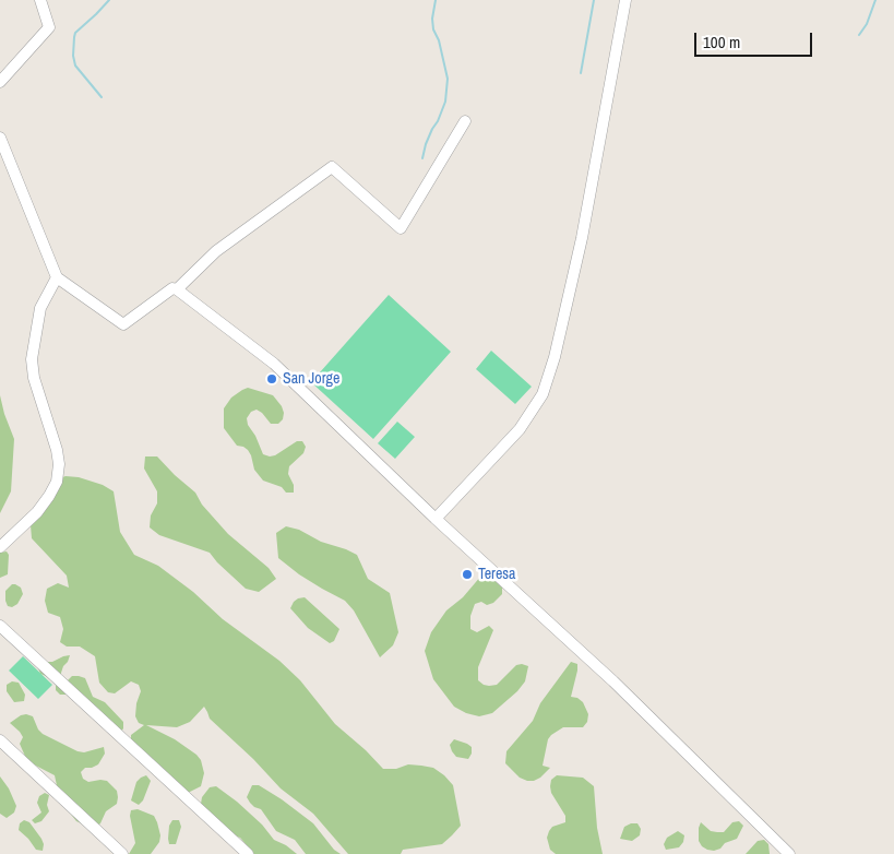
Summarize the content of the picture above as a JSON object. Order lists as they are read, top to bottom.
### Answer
{
  "places": ["San Jorge", "Teresa"],
  "scale_bar": "100 m"
}
